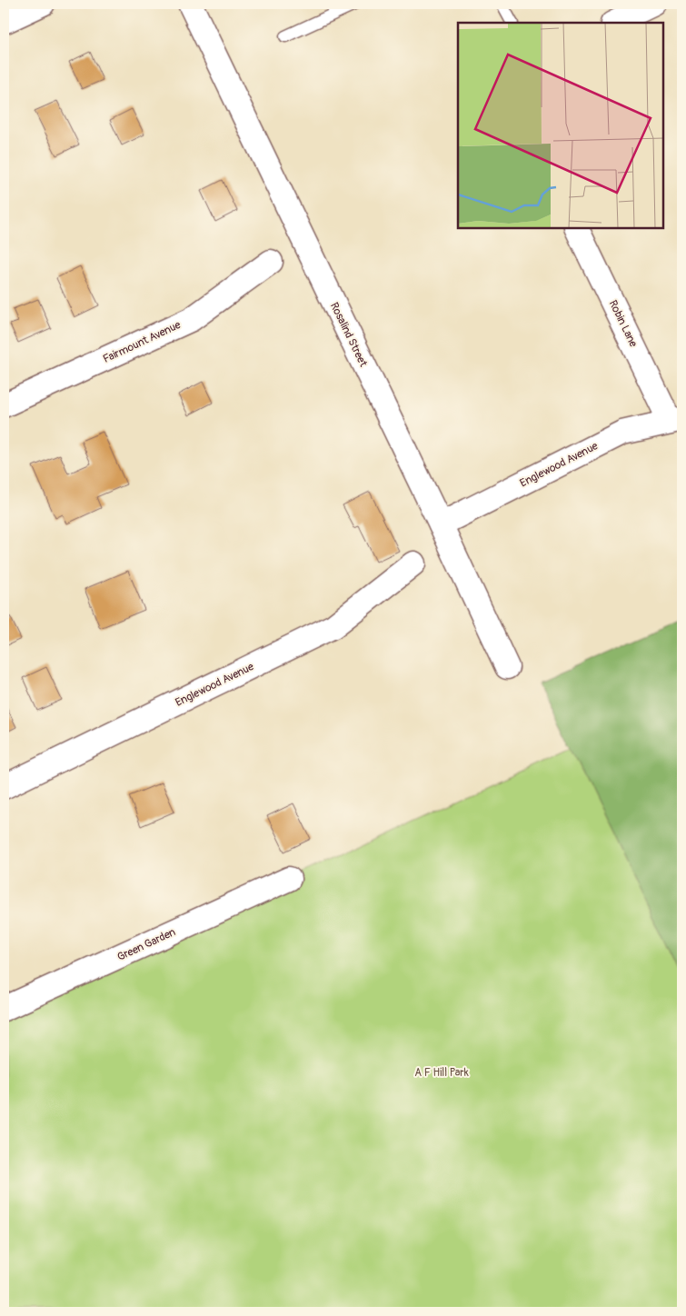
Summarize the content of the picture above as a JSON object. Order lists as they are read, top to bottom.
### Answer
{
  "streets": {
    "street": [
      "Robin Lane",
      "Rosalind Street",
      "Fairmount Avenue",
      "Englewood Avenue",
      "Green Garden"
    ]
  },
  "crossings": [
    ["Robin Lane", "Englewood Avenue"],
    ["Rosalind Street", "Englewood Avenue"]
  ],
  "parks": ["A F Hill Park"]
}
